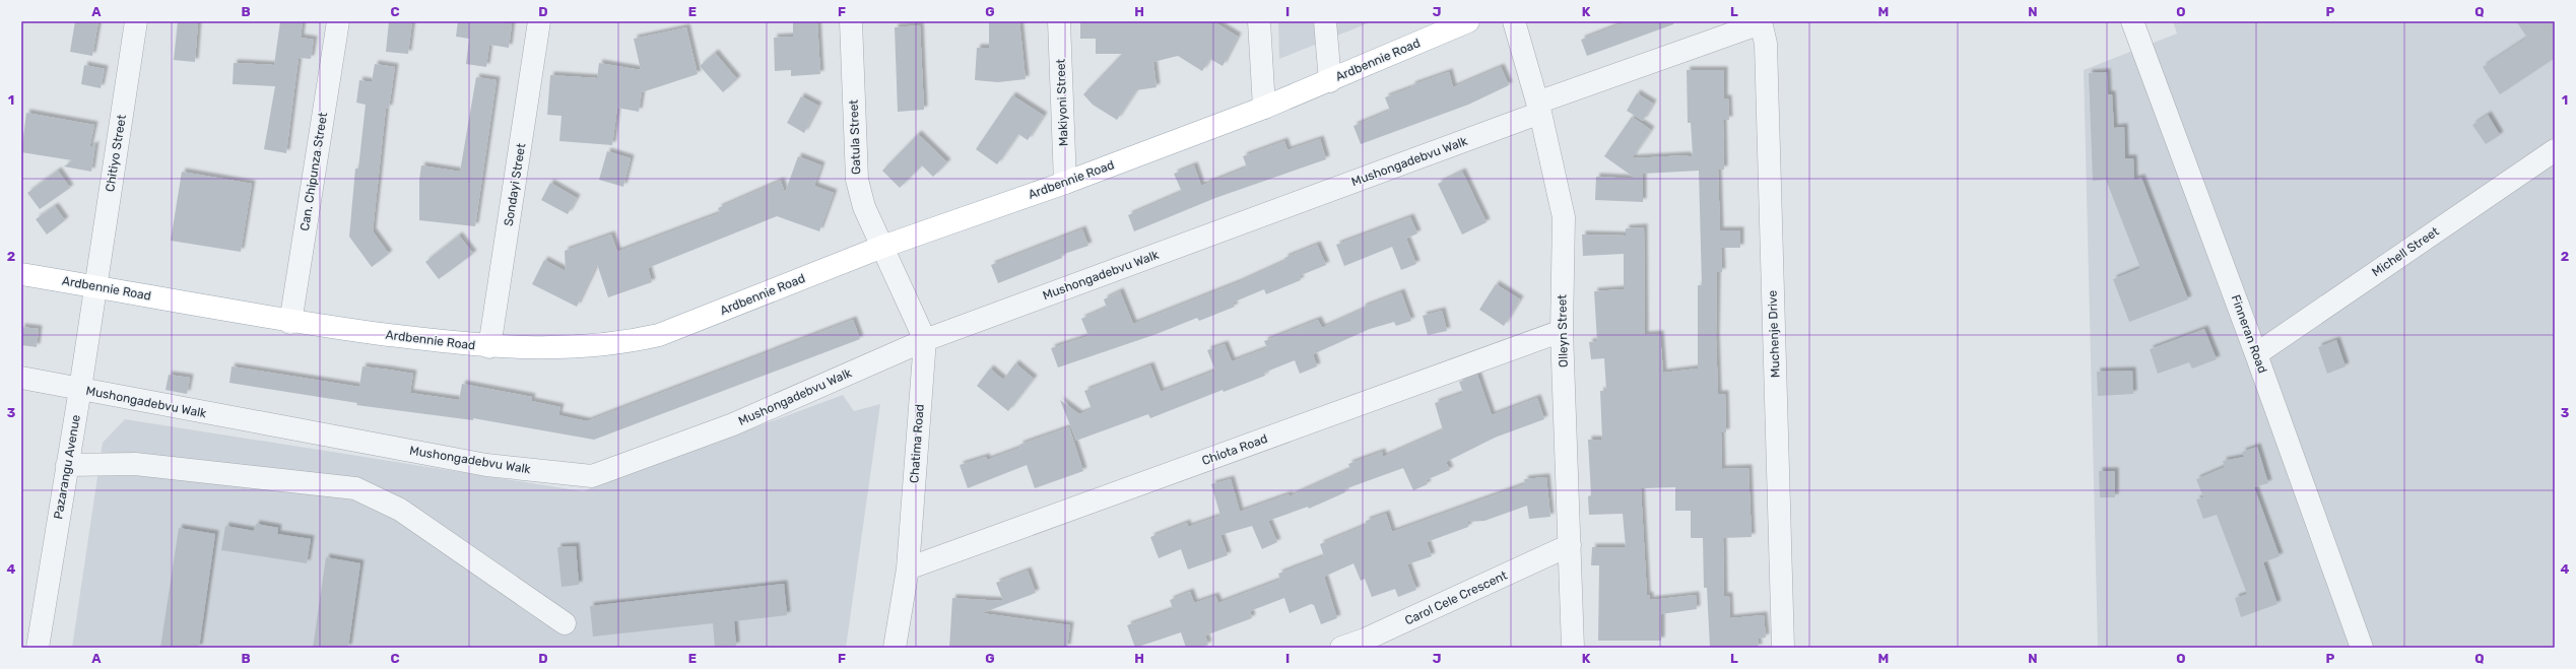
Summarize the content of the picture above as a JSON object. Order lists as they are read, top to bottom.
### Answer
{
  "streets": {
    "main road": ["Ardbennie Road"],
    "street": [
      "Makiyoni Street",
      "Gatula Street",
      "Chitiyo Street",
      "Mushongadebvu Walk",
      "Can. Chipunza Street",
      "Sondayi Street",
      "Michell Street",
      "Olleyn Street",
      "Muchenje Drive",
      "Finneran Road",
      "Chatima Road",
      "Chiota Road",
      "Pazarangu Avenue",
      "Carol Cele Crescent"
    ]
  },
  "crossings": [
    ["Ardbennie Road", "Makiyoni Street"],
    ["Ardbennie Road", "Gatula Street"],
    ["Ardbennie Road", "Chitiyo Street"],
    ["Ardbennie Road", "Can. Chipunza Street"],
    ["Ardbennie Road", "Sondayi Street"],
    ["Ardbennie Road", "Chatima Road"],
    ["Ardbennie Road", "Pazarangu Avenue"],
    ["Gatula Street", "Chatima Road"],
    ["Chitiyo Street", "Pazarangu Avenue"],
    ["Mushongadebvu Walk", "Olleyn Street"],
    ["Mushongadebvu Walk", "Muchenje Drive"],
    ["Mushongadebvu Walk", "Chatima Road"],
    ["Mushongadebvu Walk", "Pazarangu Avenue"],
    ["Michell Street", "Finneran Road"],
    ["Olleyn Street", "Chiota Road"],
    ["Olleyn Street", "Carol Cele Crescent"],
    ["Chatima Road", "Chiota Road"]
  ],
  "grid": {
    "columns": [
      "A",
      "B",
      "C",
      "D",
      "E",
      "F",
      "G",
      "H",
      "I",
      "J",
      "K",
      "L",
      "M",
      "N",
      "O",
      "P",
      "Q"
    ],
    "rows": [
      "1",
      "2",
      "3",
      "4"
    ]
  }
}
